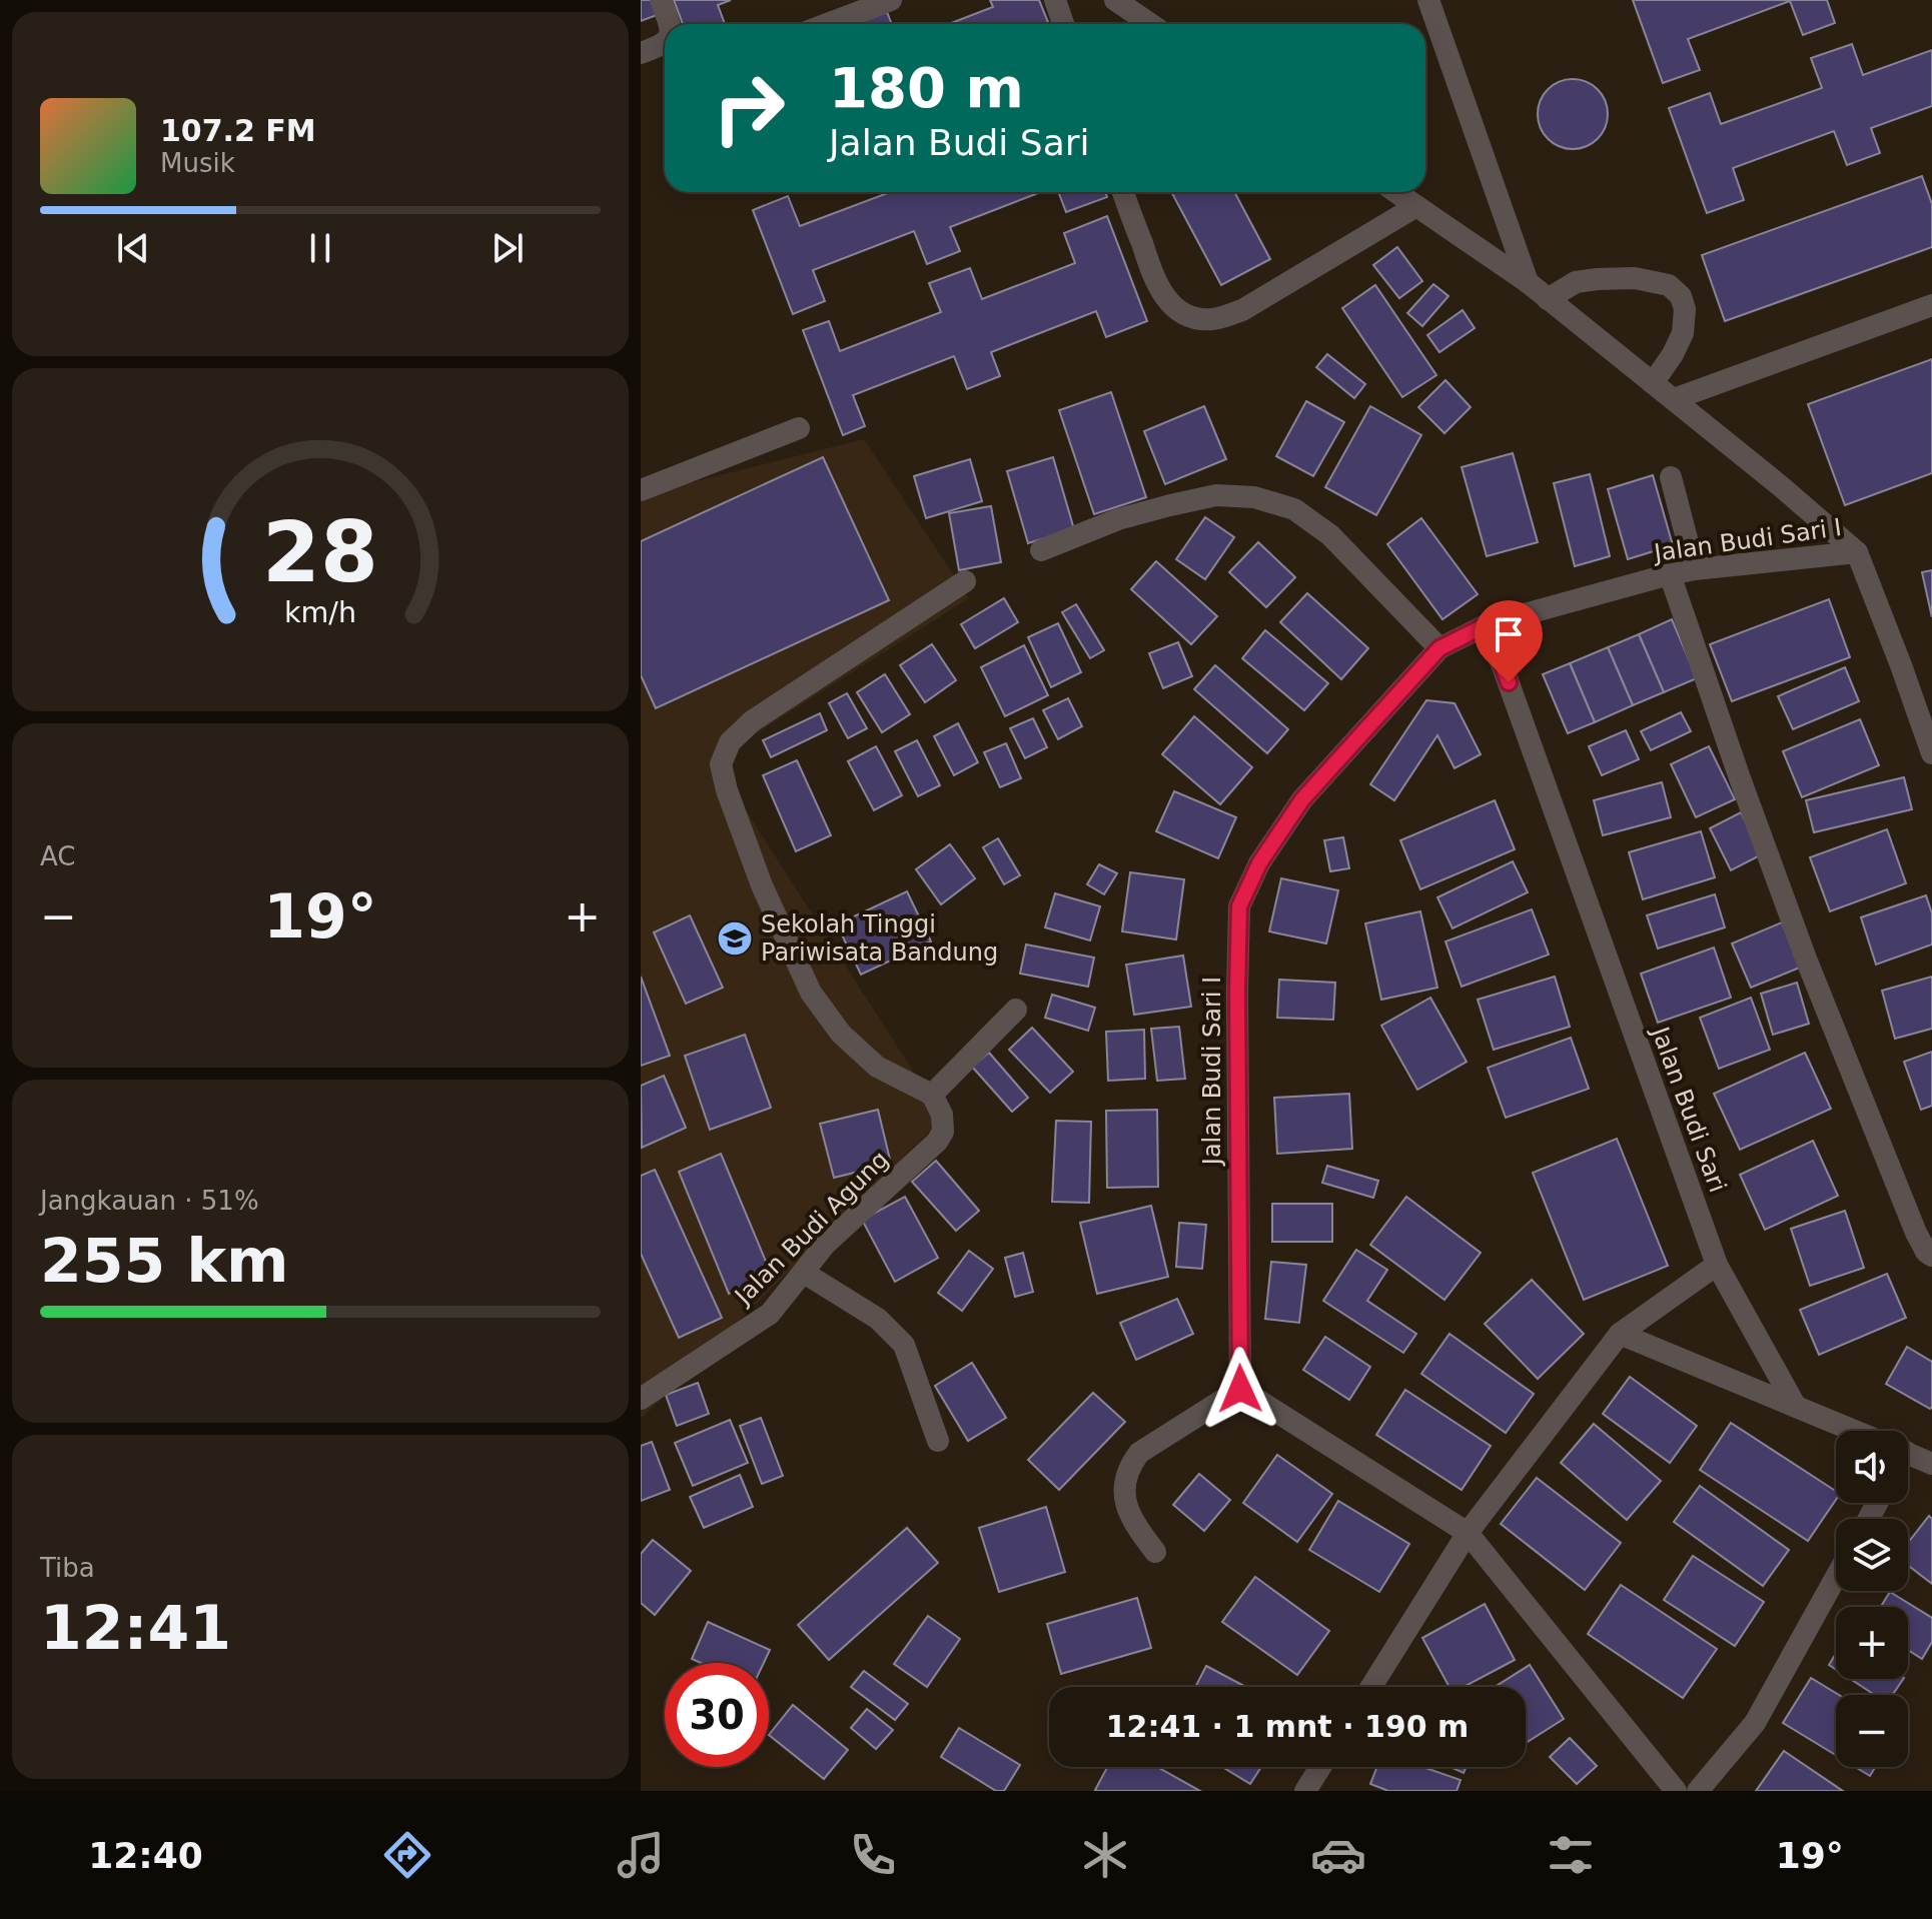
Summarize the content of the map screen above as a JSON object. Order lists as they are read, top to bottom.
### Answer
{
  "streets": {
    "street": ["Jalan Budi Sari I", "Jalan Budi Sari", "Jalan Budi Agung"]
  },
  "crossings": [
    ["Jalan Budi Sari I", "Jalan Budi Sari"]
  ],
  "places": {
    "school or university": ["Sekolah Tinggi Pariwisata Bandung"]
  },
  "page": {
    "turn": ["180 m", "Jalan Budi Sari"],
    "song": ["107.2 FM", "Musik"],
    "tile": [
      "AC",
      ["Jangkauan · 51%", "255 km"],
      ["Tiba", "12:41"]
    ],
    "heat": ["−", "19°", "+"],
    "map_buttons": ["+", "−"],
    "limit": "30",
    "trip": "12:41 · 1 mnt · 190 m",
    "tabs": ["12:40", "19°"],
    "gauge": ["28", "km/h"]
  }
}
